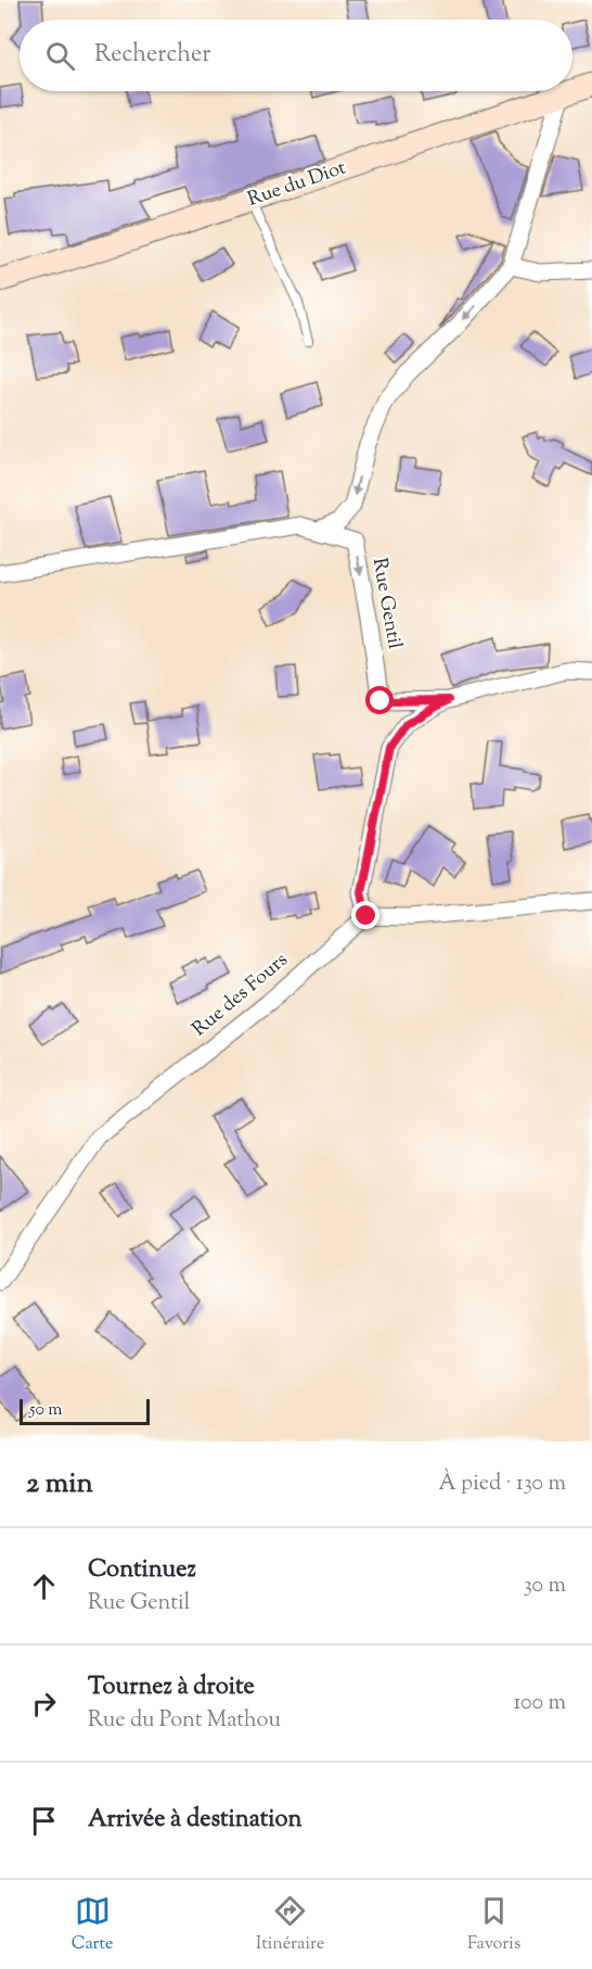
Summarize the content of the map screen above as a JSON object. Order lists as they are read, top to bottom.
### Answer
{
  "streets": {
    "street": ["Rue du Diot", "Rue Gentil", "Rue des Fours"]
  },
  "scale_bar": "50 m",
  "page": {
    "search": "Rechercher",
    "scale": "50 m",
    "heading": ["2 min", "À pied · 130 m"],
    "list": [
      ["Continuez", "Rue Gentil", "30 m"],
      ["Tournez à droite", "Rue du Pont Mathou", "100 m"],
      "Arrivée à destination"
    ],
    "nav": ["Carte", "Itinéraire", "Favoris"]
  }
}
